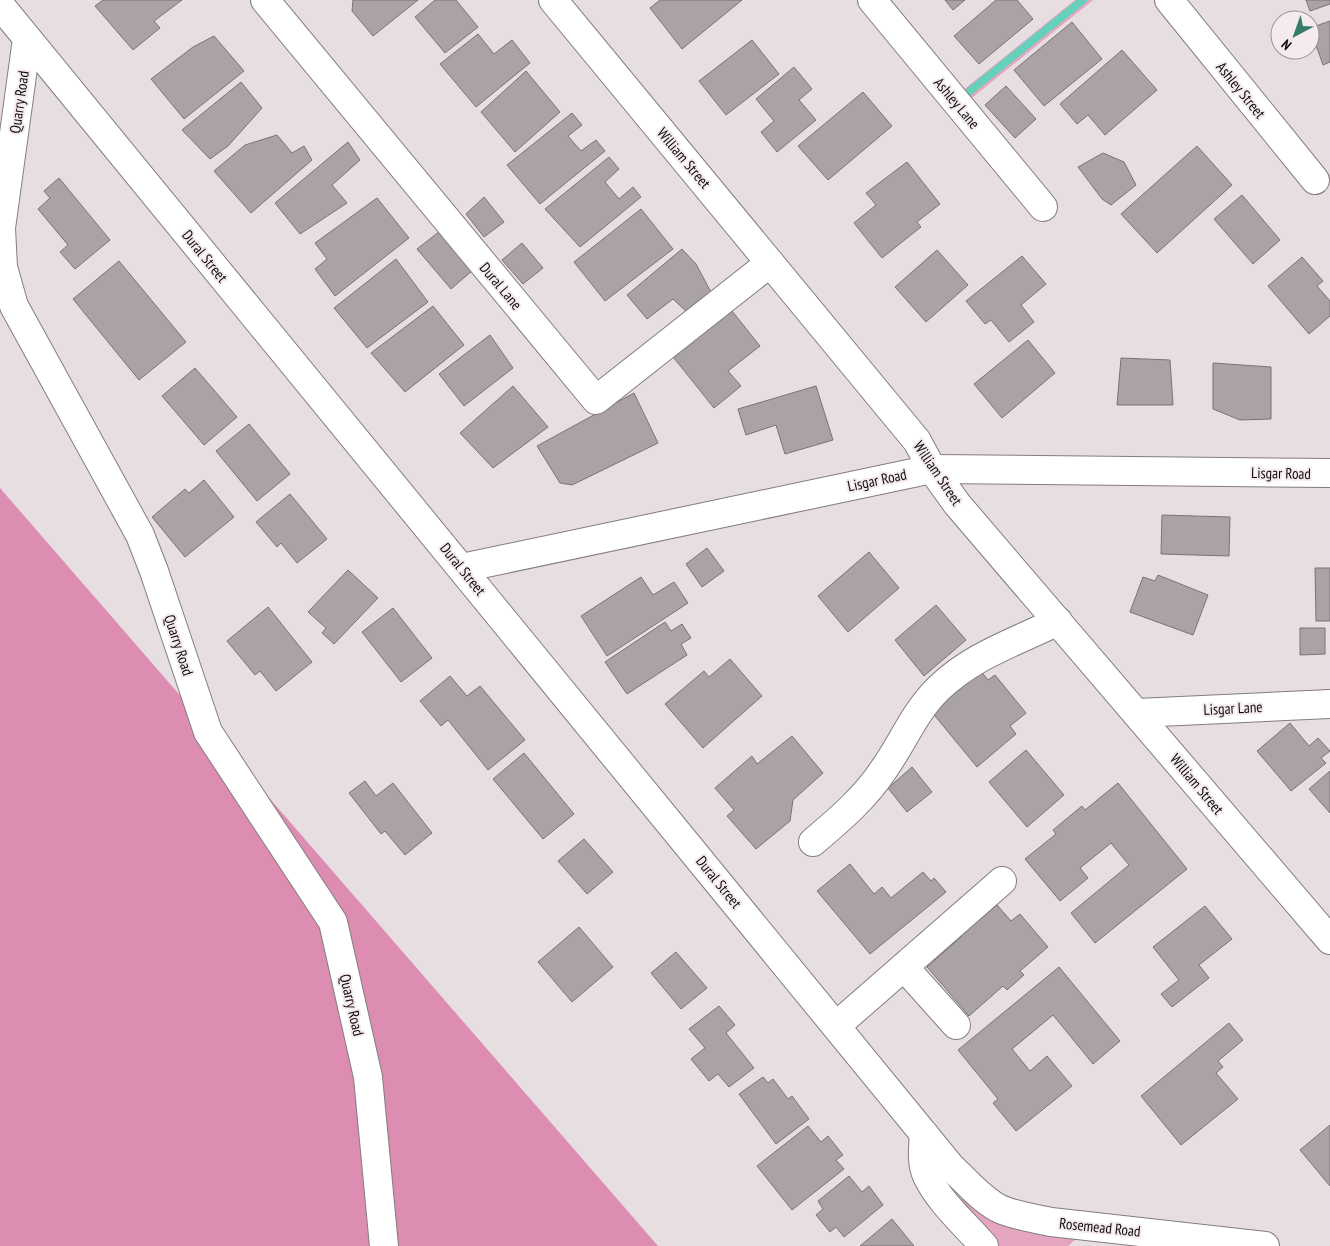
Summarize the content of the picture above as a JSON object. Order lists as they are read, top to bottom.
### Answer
{
  "streets": {
    "street": [
      "Ashley Street",
      "Quarry Road",
      "Ashley Lane",
      "William Street",
      "Dural Street",
      "Dural Lane",
      "Lisgar Road",
      "Lisgar Lane",
      "Rosemead Road"
    ]
  },
  "crossings": [
    ["Quarry Road", "Dural Street"],
    ["William Street", "Dural Lane"],
    ["William Street", "Lisgar Road"],
    ["William Street", "Lisgar Lane"],
    ["Dural Street", "Lisgar Road"],
    ["Dural Street", "Rosemead Road"]
  ],
  "north": "bottom left"
}
